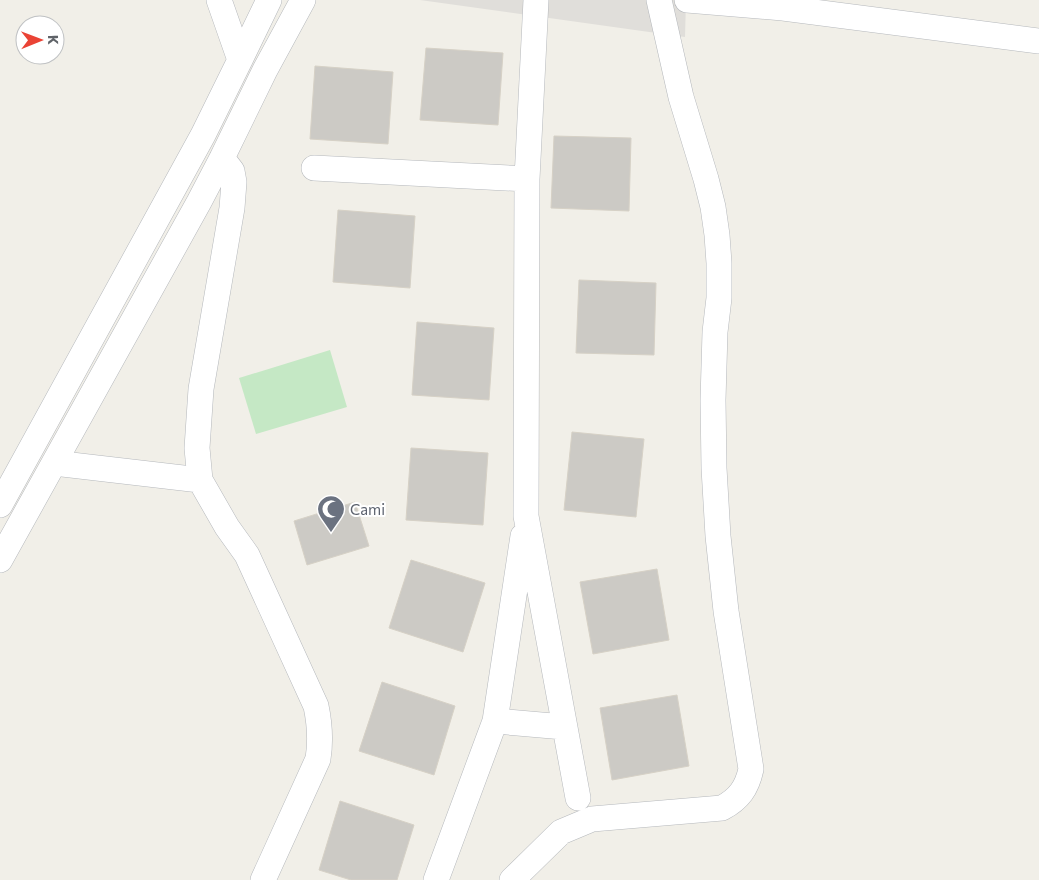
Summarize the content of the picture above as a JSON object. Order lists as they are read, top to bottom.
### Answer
{
  "places": {
    "mosque": ["Cami"]
  },
  "north": "right"
}
